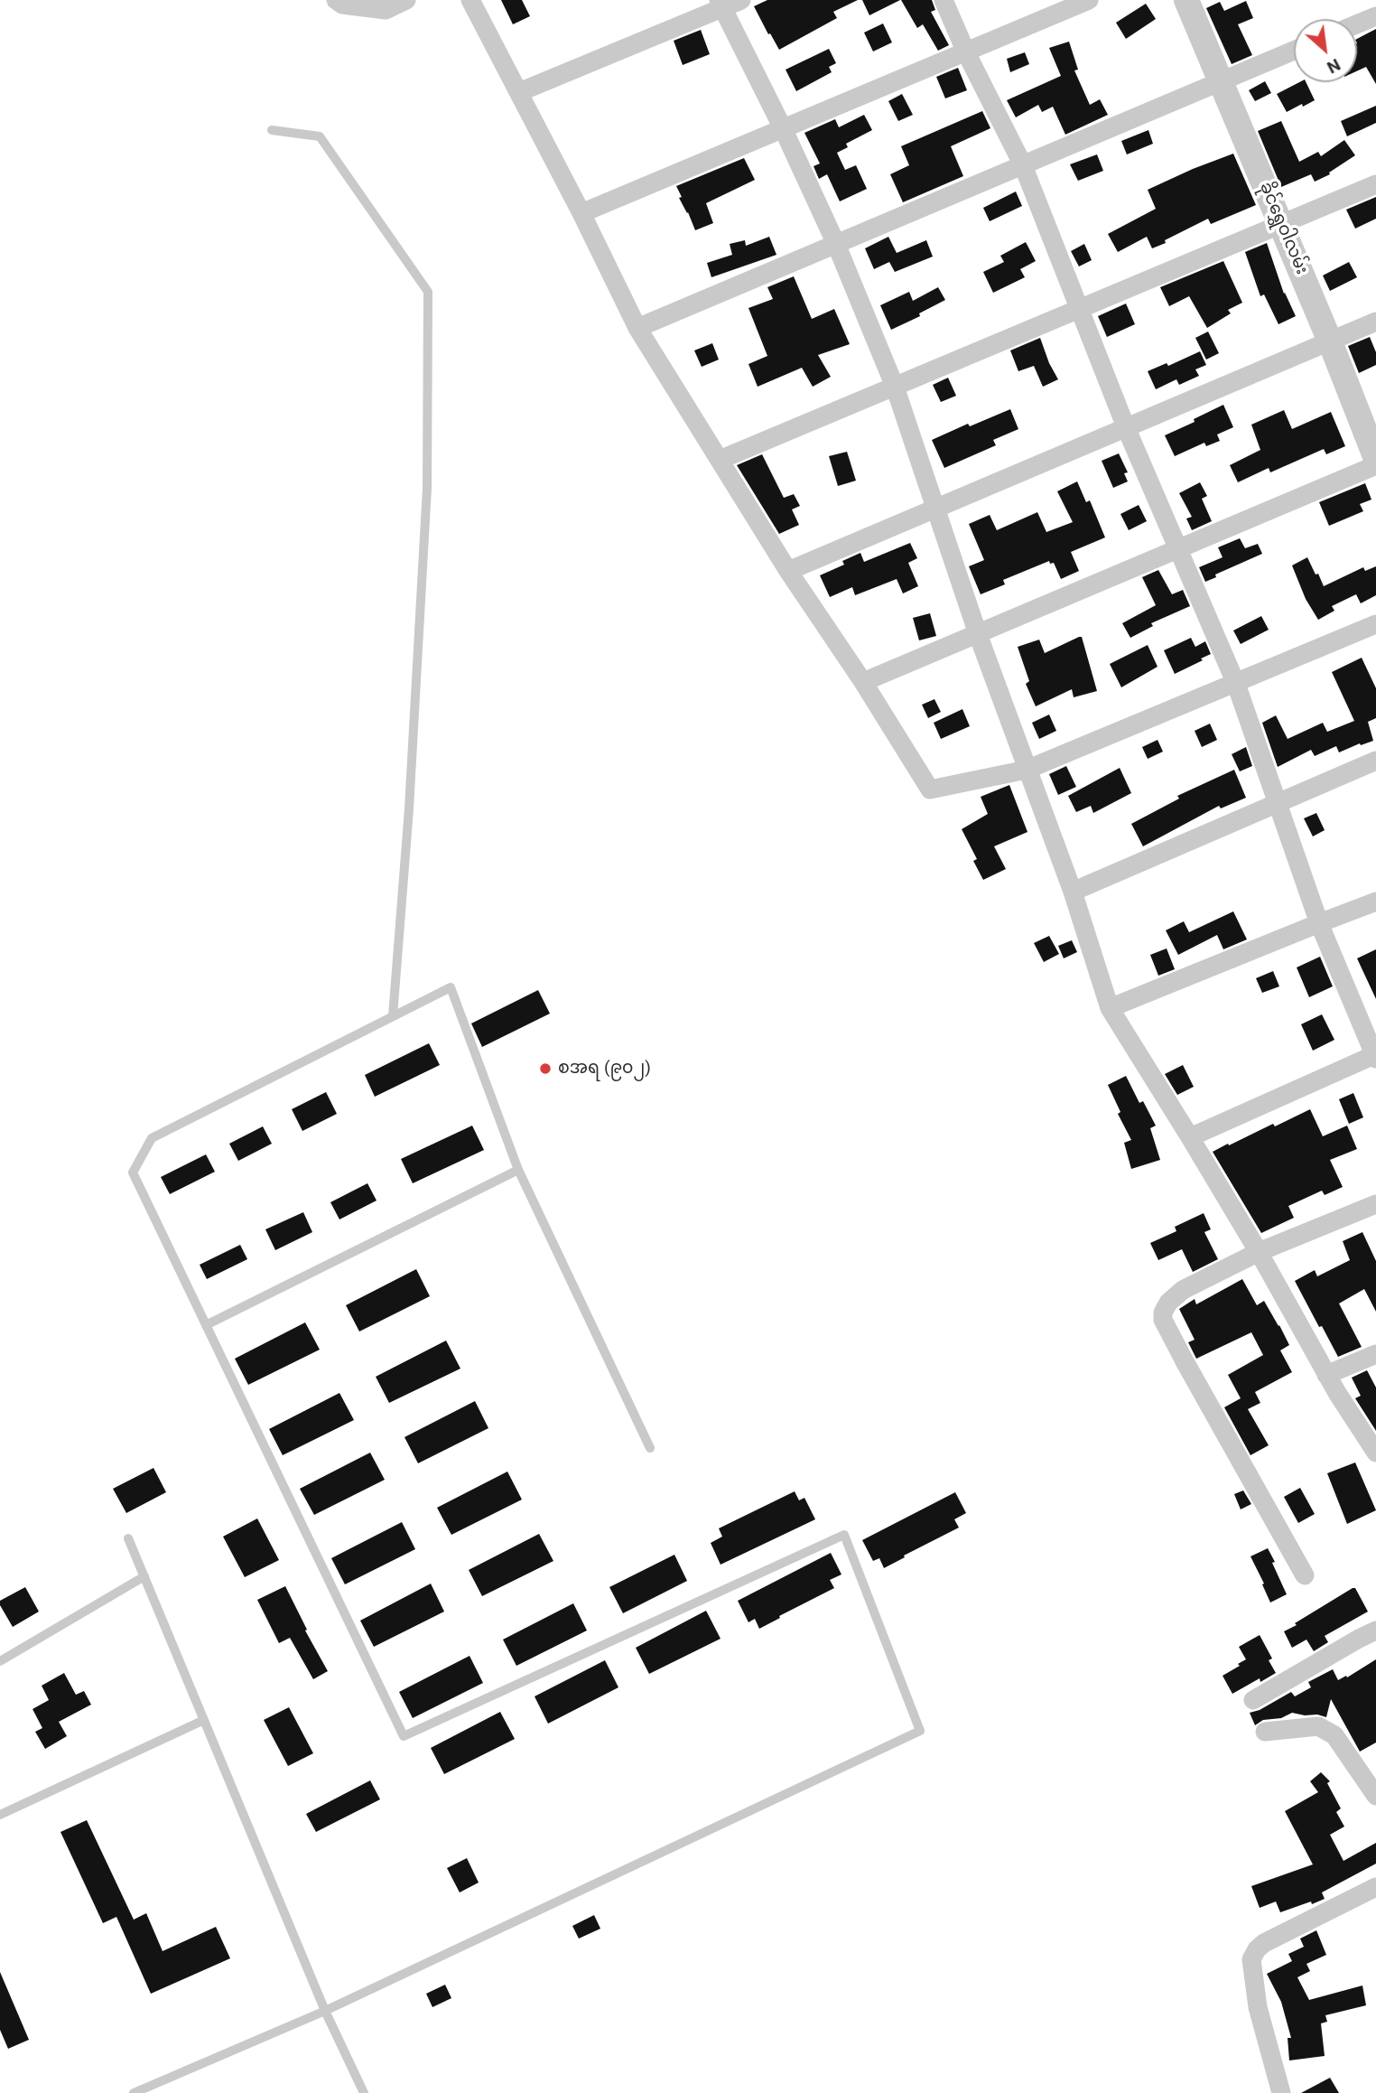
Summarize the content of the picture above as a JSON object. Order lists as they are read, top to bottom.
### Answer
{
  "streets": {
    "street": ["ခိုင်ရွှေဝါလမ်း"]
  },
  "places": ["စအရ (၉၀၂)"],
  "north": "bottom right"
}
